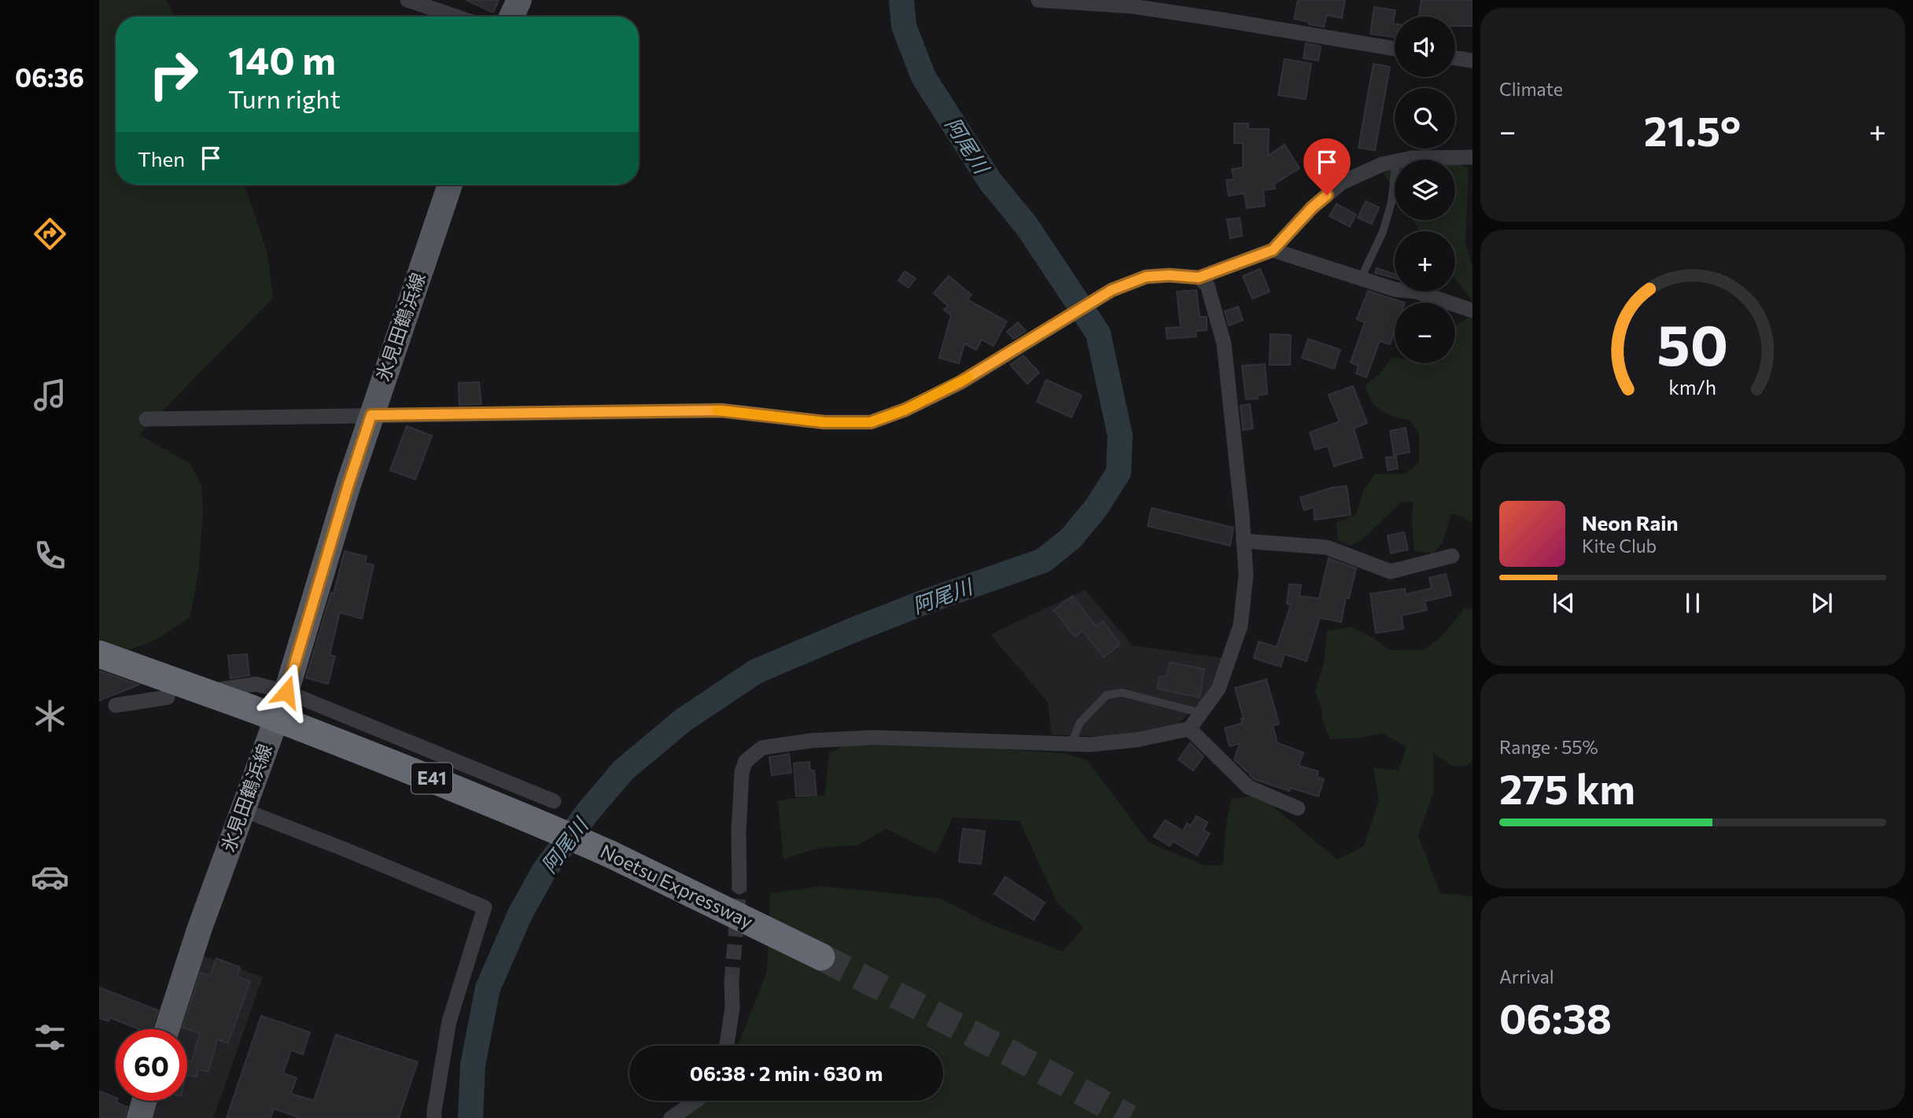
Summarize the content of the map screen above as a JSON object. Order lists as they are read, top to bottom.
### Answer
{
  "streets": {
    "highway": ["E41", "Noetsu Expressway"],
    "main road": ["氷見田鶴浜線"]
  },
  "water": ["阿尾川"],
  "page": {
    "tabs": "06:36",
    "tile": [
      "Climate",
      ["Range · 55%", "275 km"],
      ["Arrival", "06:38"]
    ],
    "map_buttons": ["+", "−"],
    "turn": ["140 m", "Turn right"],
    "heat": ["−", "21.5°", "+"],
    "then": "Then",
    "song": ["Neon Rain", "Kite Club"],
    "limit": "60",
    "trip": "06:38 · 2 min · 630 m",
    "gauge": ["50", "km/h"]
  }
}
